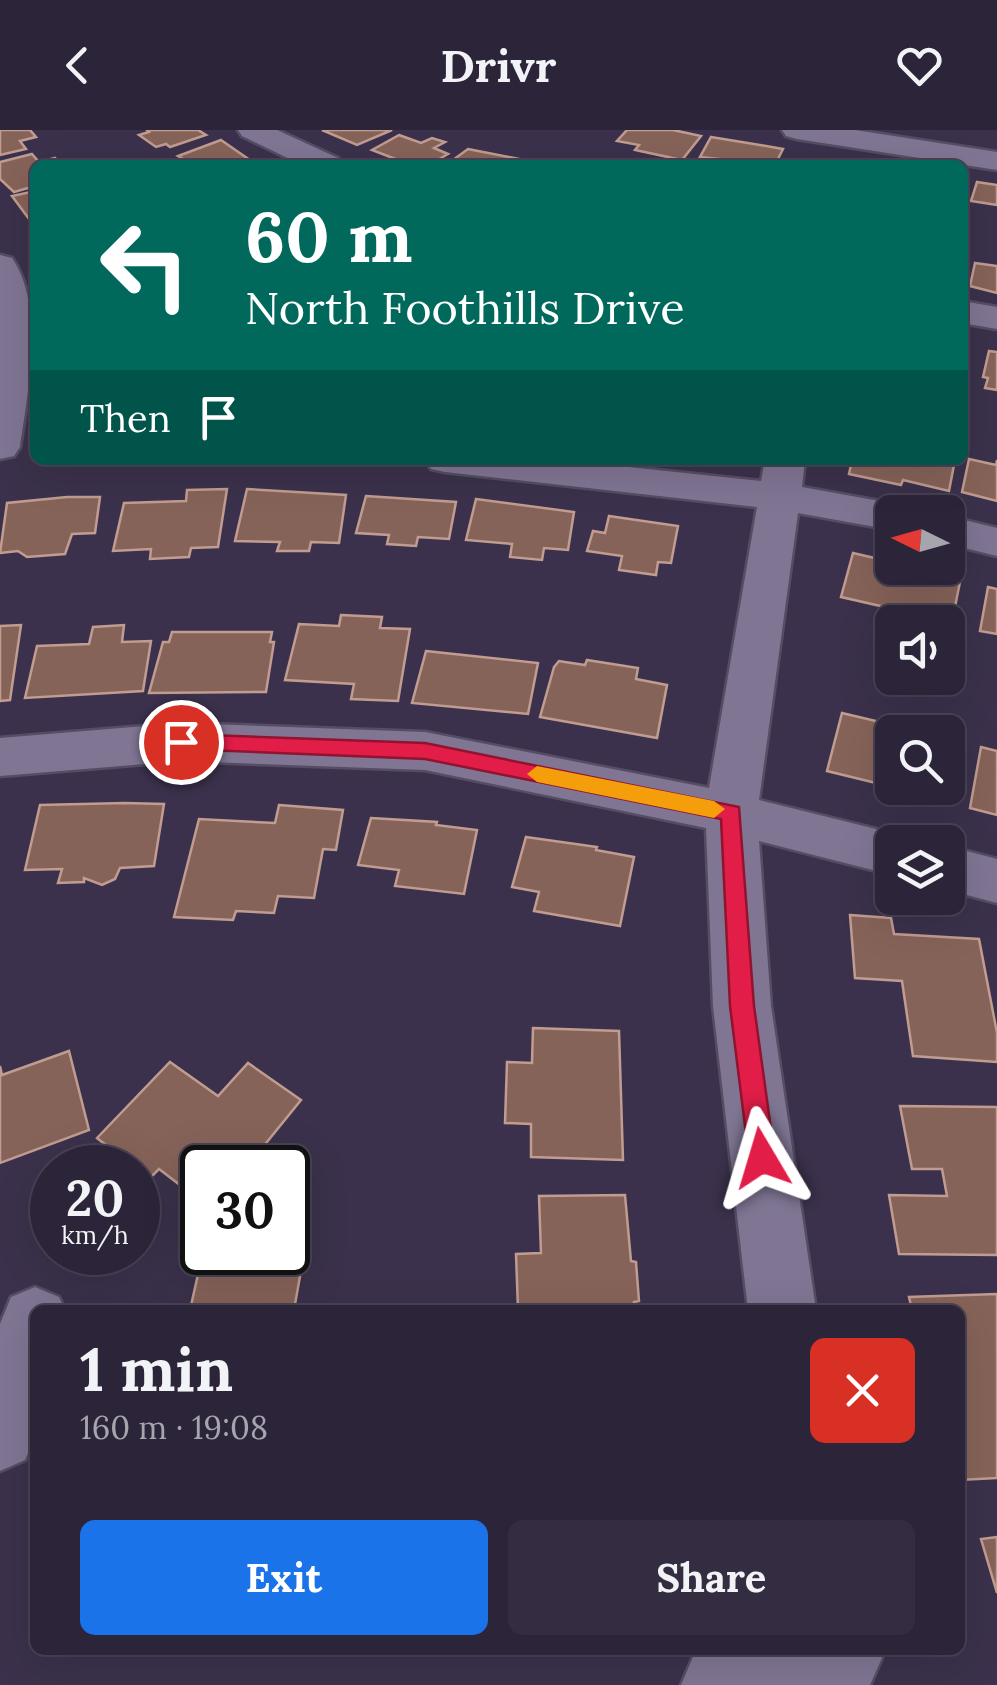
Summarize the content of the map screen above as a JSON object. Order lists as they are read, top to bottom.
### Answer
{
  "north": "left",
  "page": {
    "header": "Drivr",
    "turn": ["60 m", "North Foothills Drive"],
    "then": "Then",
    "speed": "20 km/h",
    "limit": "30",
    "heading": ["1 min", "160 m · 19:08"],
    "buttons": ["Exit", "Share"]
  }
}
